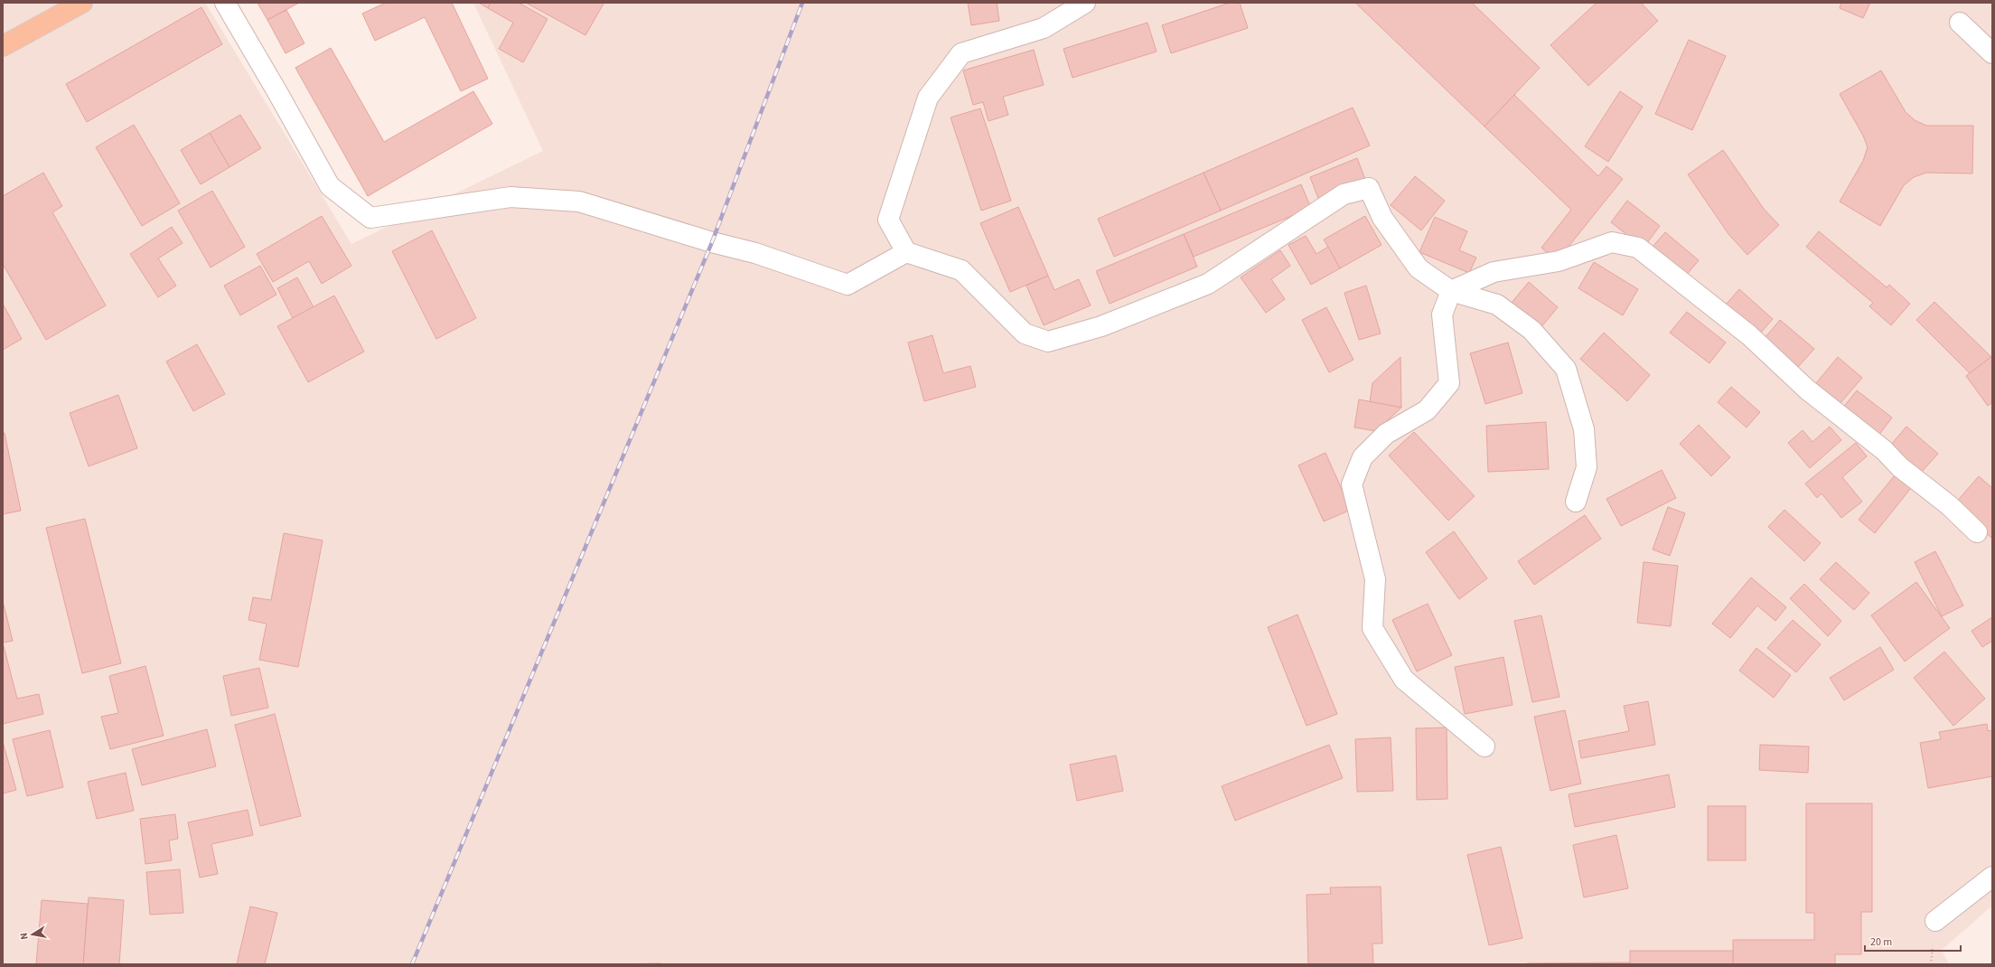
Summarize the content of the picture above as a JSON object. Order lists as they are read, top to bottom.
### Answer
{
  "scale_bar": "20 m",
  "north": "left"
}
